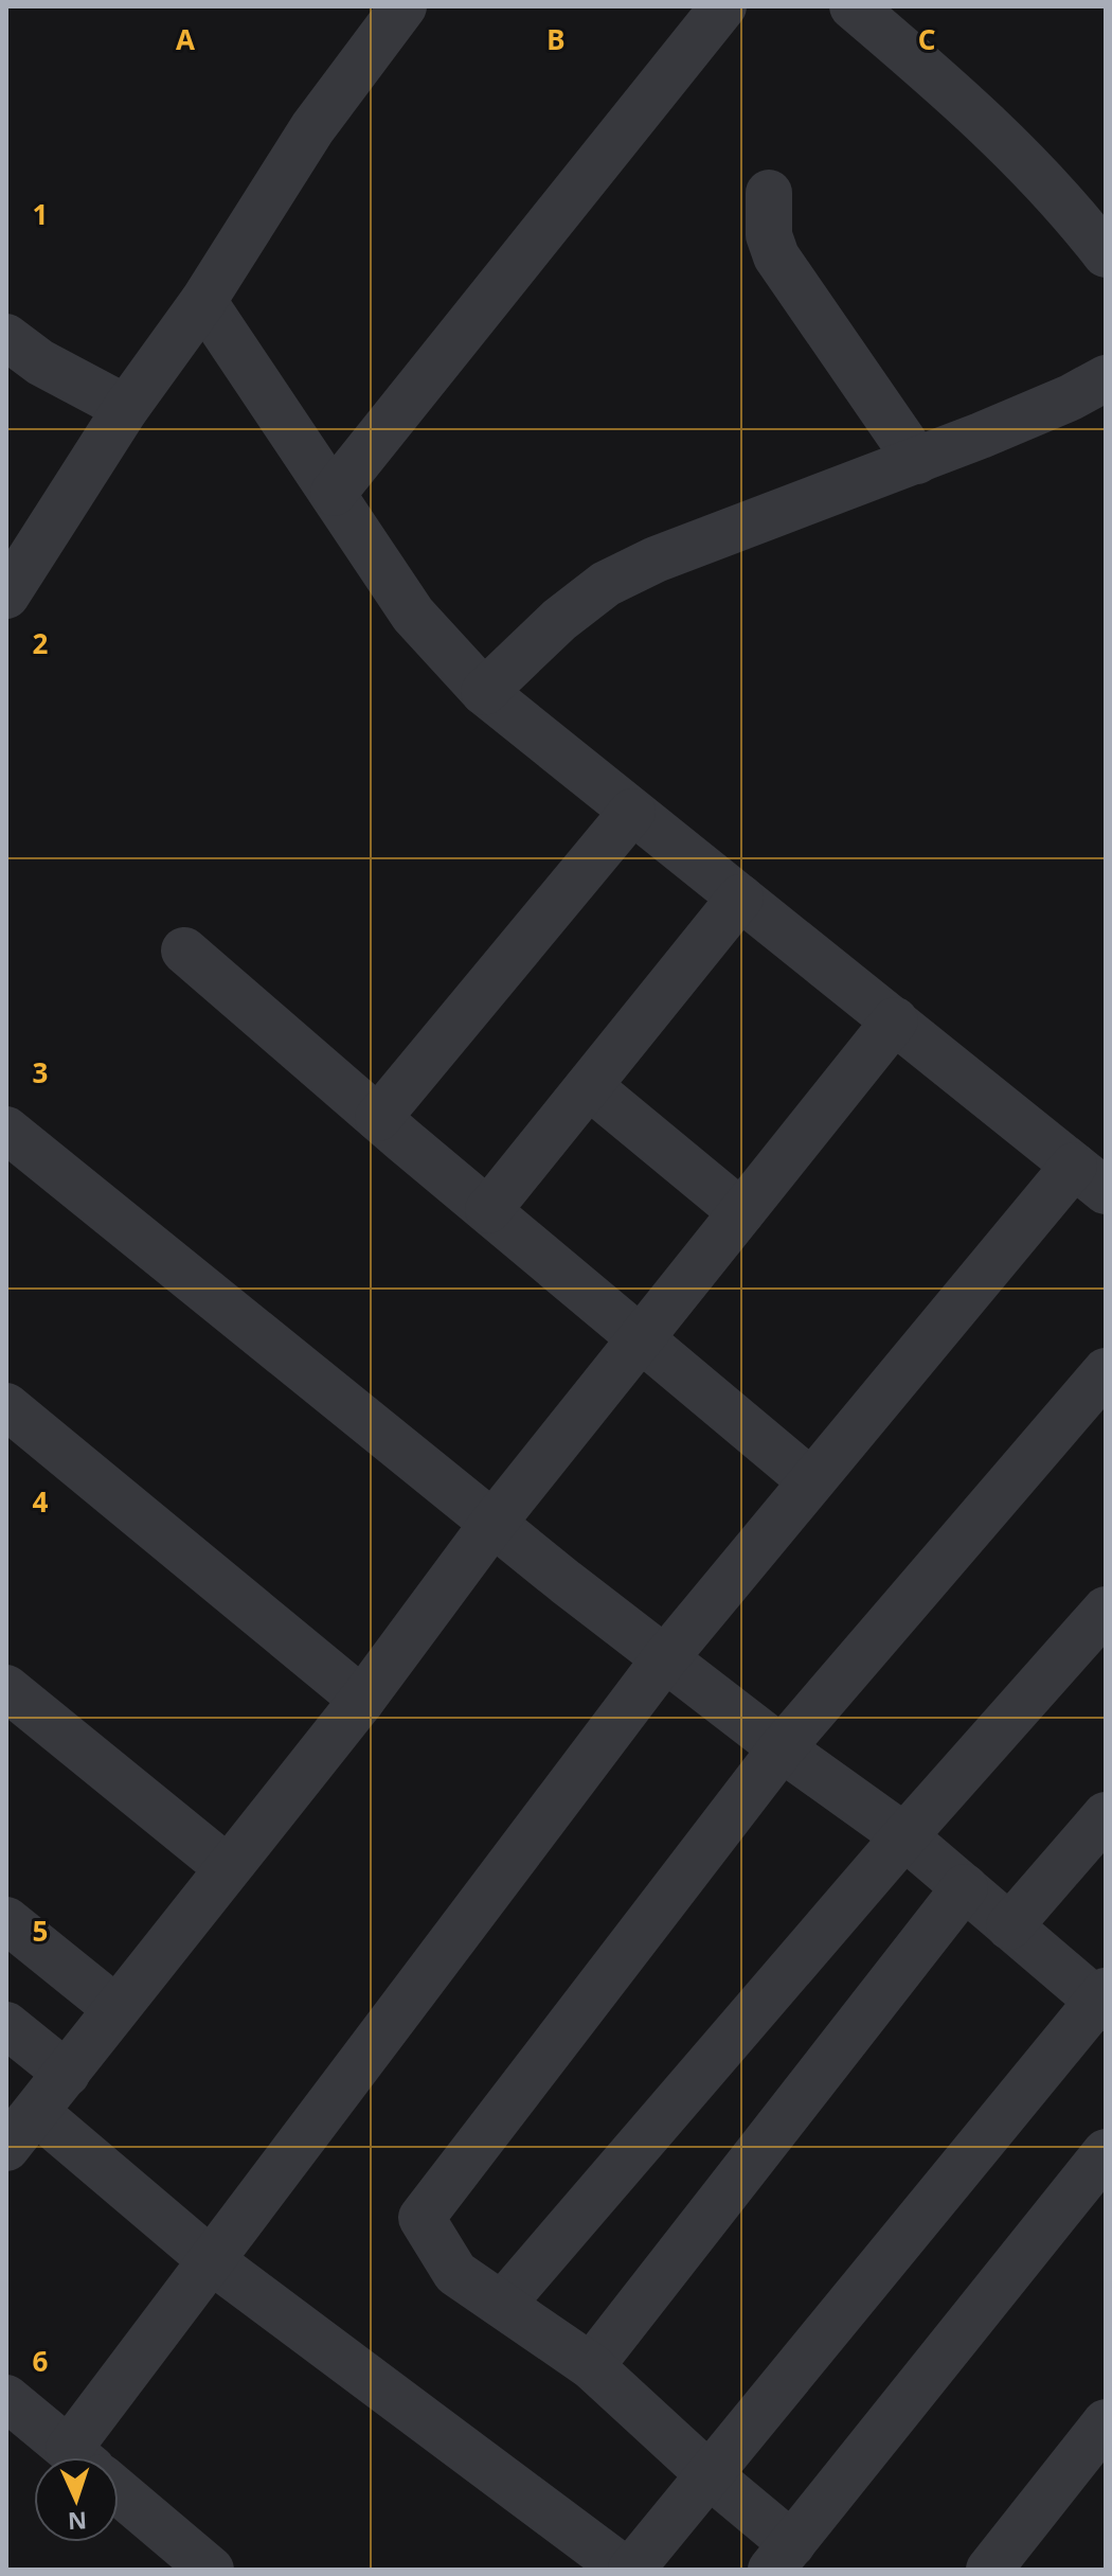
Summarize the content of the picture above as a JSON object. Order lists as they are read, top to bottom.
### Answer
{
  "north": "bottom",
  "grid": {
    "columns": ["A", "B", "C"],
    "rows": [
      "1",
      "2",
      "3",
      "4",
      "5",
      "6"
    ]
  }
}
